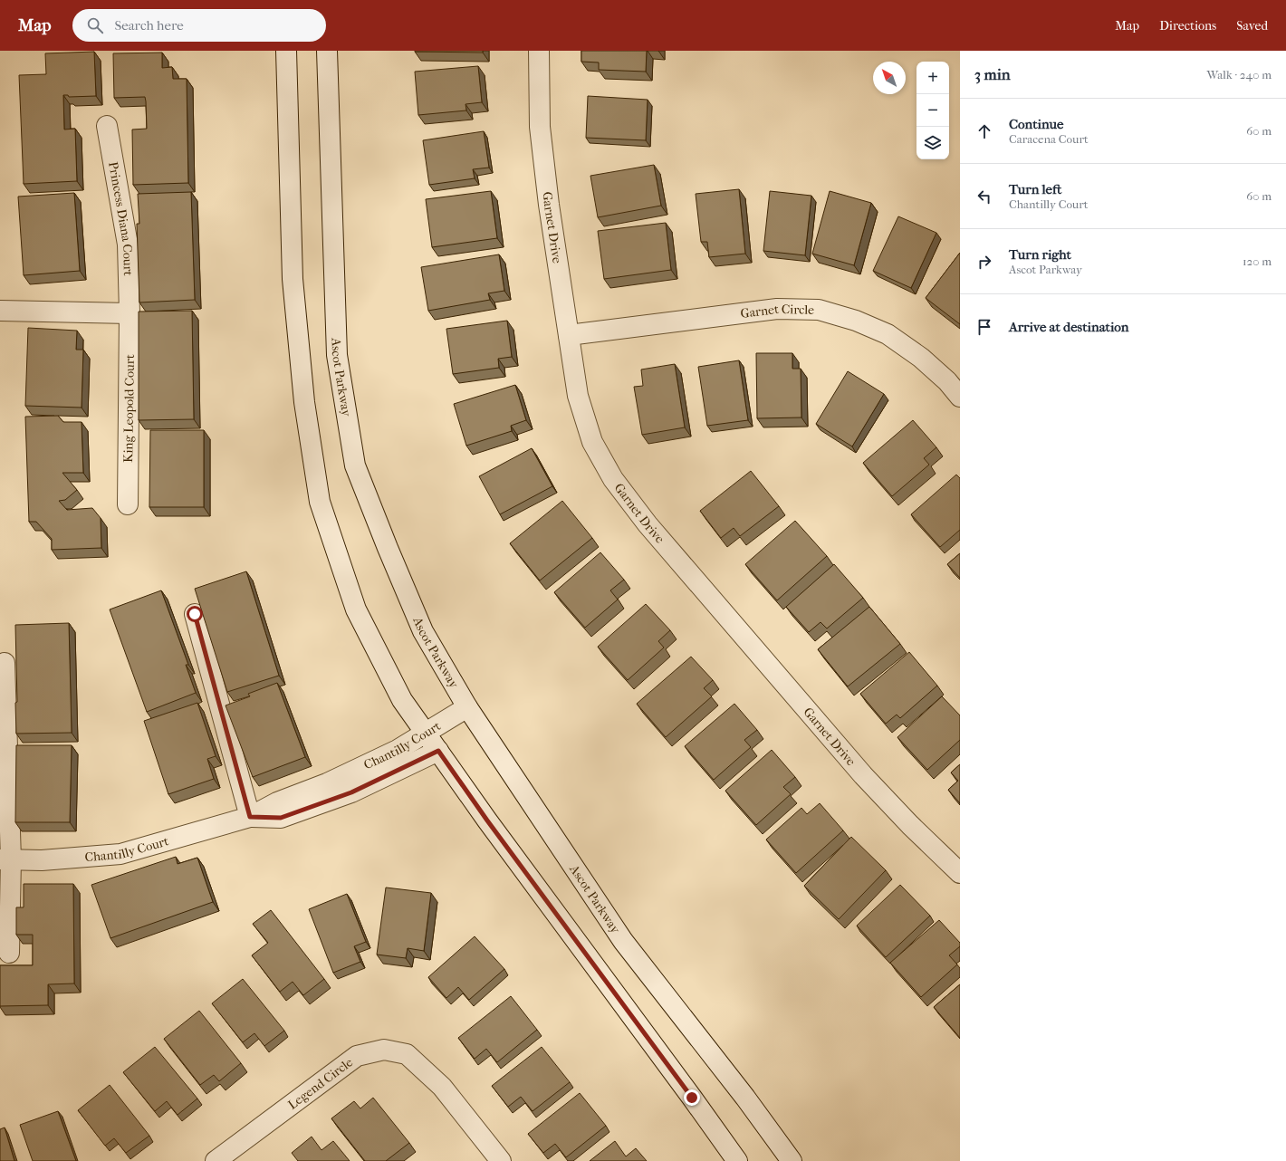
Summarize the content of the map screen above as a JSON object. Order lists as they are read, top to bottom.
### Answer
{
  "streets": {
    "street": [
      "Princess Diana Court",
      "Garnet Drive",
      "Garnet Circle",
      "Ascot Parkway",
      "King Leopold Court",
      "Chantilly Court",
      "Legend Circle"
    ]
  },
  "crossings": [
    ["Princess Diana Court", "King Leopold Court"],
    ["Garnet Drive", "Garnet Circle"],
    ["Ascot Parkway", "Chantilly Court"]
  ],
  "north": "top left",
  "page": {
    "header": "Map",
    "search": "Search here",
    "nav": ["Map", "Directions", "Saved"],
    "heading": ["3 min", "Walk · 240 m"],
    "map_buttons": ["+", "−"],
    "list": [
      ["Continue", "Caracena Court", "60 m"],
      ["Turn left", "Chantilly Court", "60 m"],
      ["Turn right", "Ascot Parkway", "120 m"],
      "Arrive at destination"
    ]
  }
}
